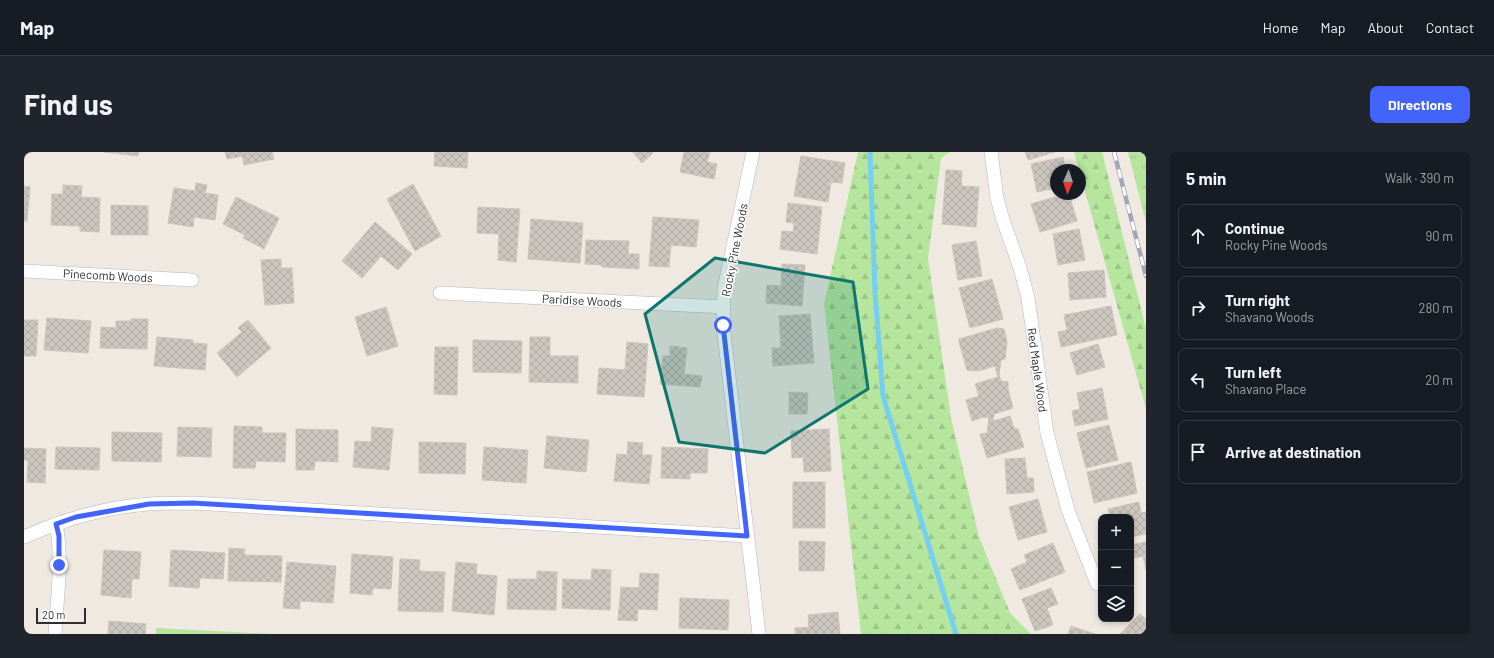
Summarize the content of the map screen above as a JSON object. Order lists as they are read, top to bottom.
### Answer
{
  "streets": {
    "street": [
      "Rocky Pine Woods",
      "Pinecomb Woods",
      "Paridise Woods",
      "Red Maple Wood"
    ]
  },
  "crossings": [
    ["Rocky Pine Woods", "Paridise Woods"]
  ],
  "scale_bar": "20 m",
  "north": "bottom",
  "page": {
    "header": "Map",
    "nav": [
      "Home",
      "Map",
      "About",
      "Contact"
    ],
    "buttons": "Directions",
    "title": "Find us",
    "heading": ["5 min", "Walk · 390 m"],
    "list": [
      ["Continue", "Rocky Pine Woods", "90 m"],
      ["Turn right", "Shavano Woods", "280 m"],
      ["Turn left", "Shavano Place", "20 m"],
      "Arrive at destination"
    ],
    "map_buttons": ["+", "−"],
    "scale": "20 m"
  }
}
